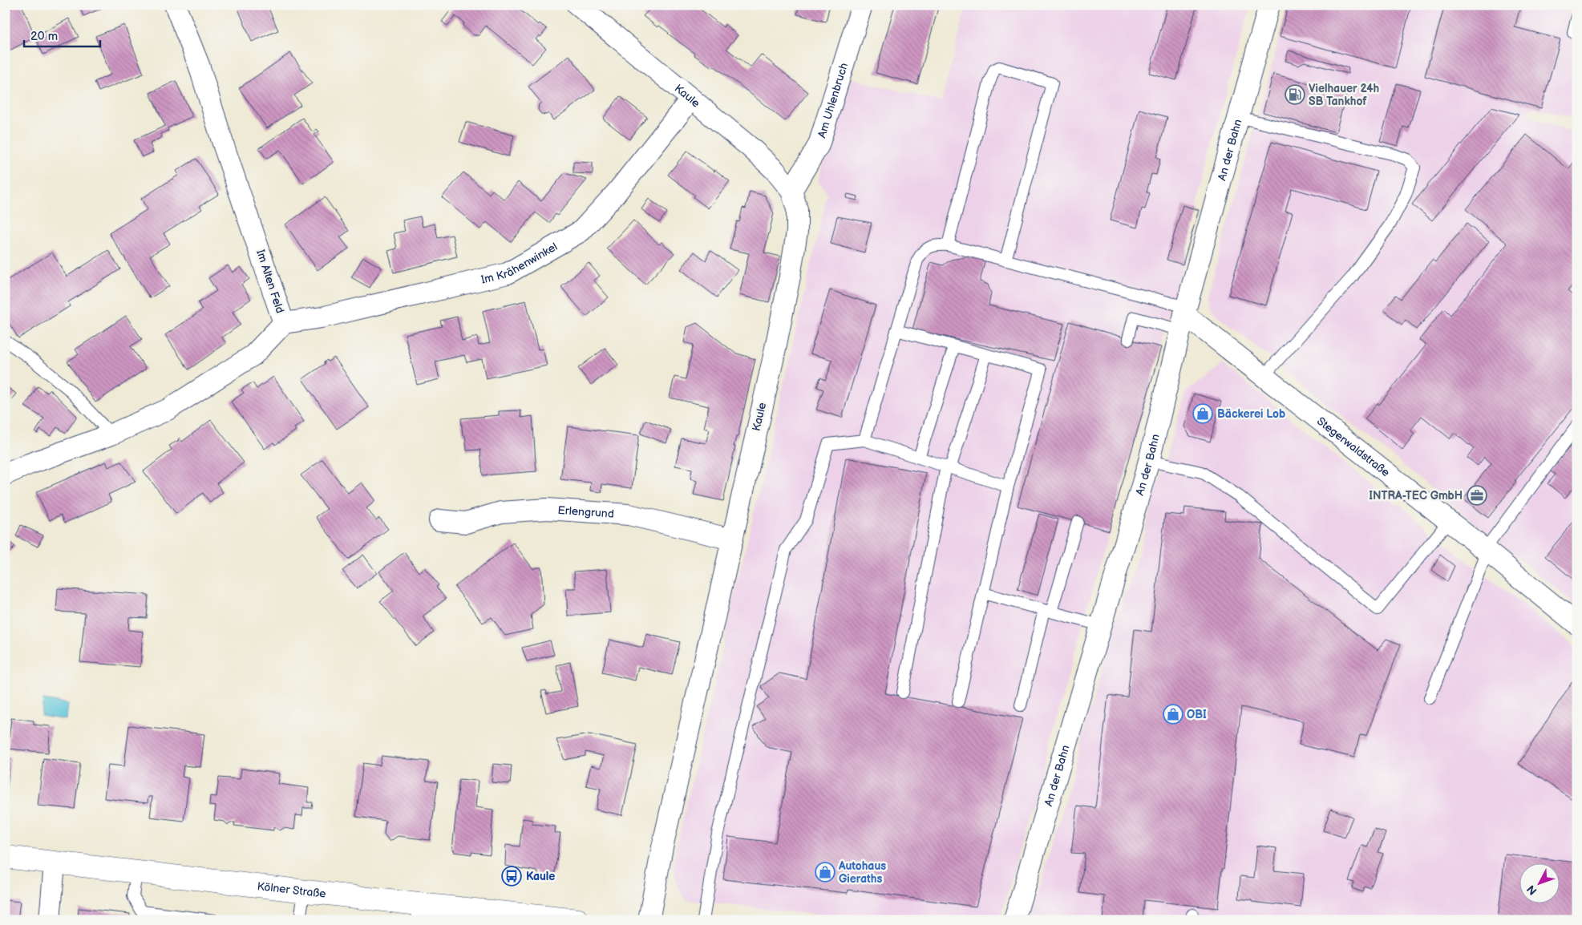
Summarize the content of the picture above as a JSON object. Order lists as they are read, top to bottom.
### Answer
{
  "streets": {
    "main road": ["Kölner Straße"],
    "street": [
      "Kaule",
      "Am Uhlenbruch",
      "An der Bahn",
      "Im Krähenwinkel",
      "Im Alten Feld",
      "Stegerwaldstraße",
      "Erlengrund"
    ]
  },
  "crossings": [
    ["Kaule", "Am Uhlenbruch"],
    ["Kaule", "Im Krähenwinkel"],
    ["Kaule", "Erlengrund"],
    ["An der Bahn", "Stegerwaldstraße"],
    ["Im Krähenwinkel", "Im Alten Feld"]
  ],
  "places": {
    "fuel station": ["Vielhauer 24h SB Tankhof"],
    "shop": ["Bäckerei Lob", "OBI", "Autohaus Gieraths"],
    "office": ["INTRA-TEC GmbH"],
    "bus stop": ["Kaule"]
  },
  "scale_bar": "20 m",
  "north": "bottom left"
}
